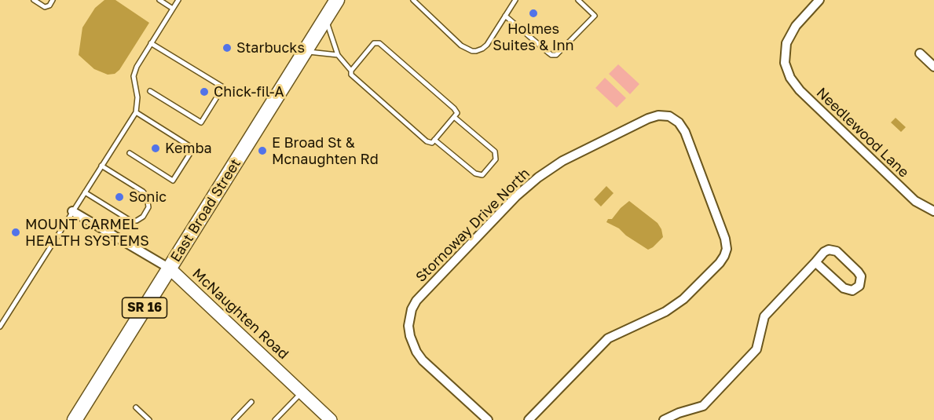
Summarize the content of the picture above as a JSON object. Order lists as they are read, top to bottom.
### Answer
{
  "streets": {
    "highway": ["East Broad Street", "SR 16"],
    "street": ["Needlewood Lane", "Stornoway Drive North", "McNaughten Road"]
  },
  "crossings": [
    ["East Broad Street", "McNaughten Road"]
  ],
  "places": [
    "Holmes Suites & Inn",
    "Starbucks",
    "Chick-fil-A",
    "Kemba",
    "E Broad St & Mcnaughten Rd",
    "Sonic",
    "MOUNT CARMEL HEALTH SYSTEMS"
  ]
}
